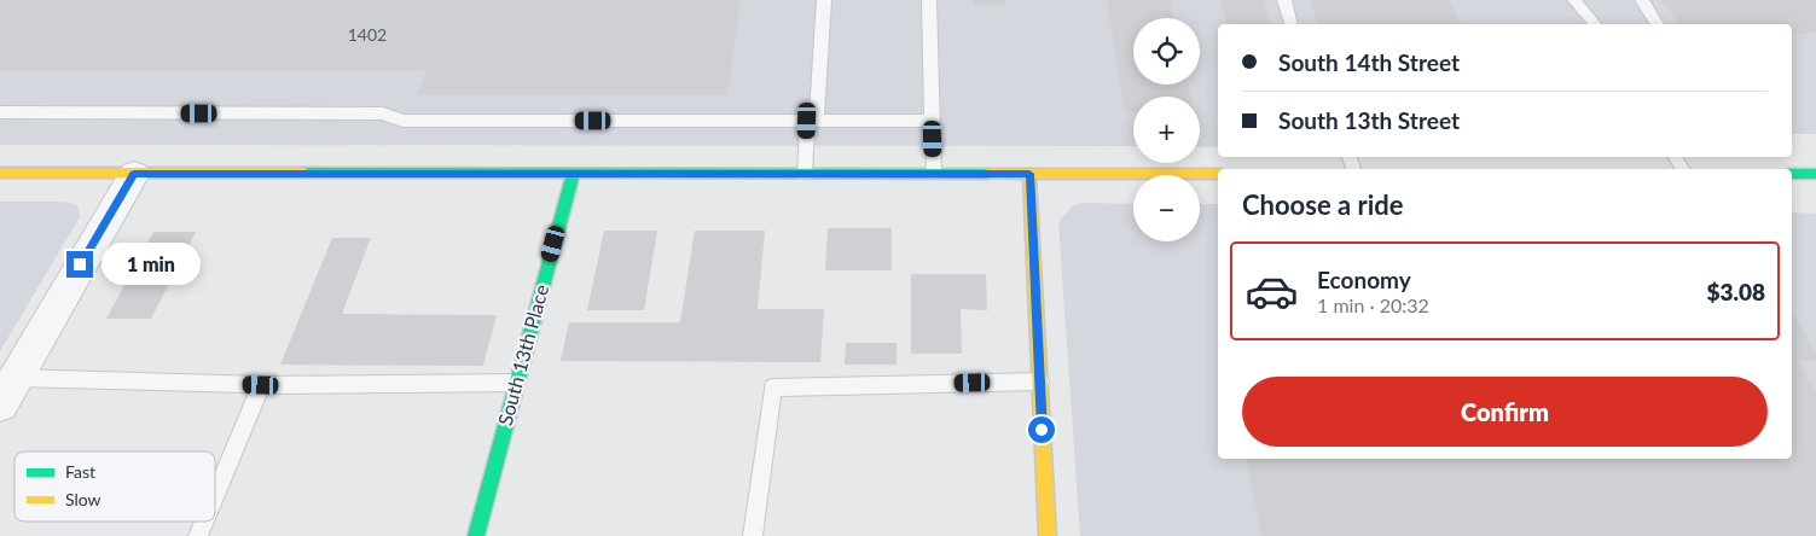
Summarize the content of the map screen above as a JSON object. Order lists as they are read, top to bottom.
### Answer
{
  "streets": {
    "main road": ["South 13th Place"]
  },
  "house_numbers": ["1402"],
  "legend": ["Fast", "Slow"],
  "page": {
    "map_buttons": ["+", "−"],
    "banner": ["South 14th Street", "South 13th Street"],
    "heading": "Choose a ride",
    "list": [
      {
        "name": "Economy",
        "note": "1 min · 20:32",
        "value": "$3.08"
      }
    ],
    "bubble": "1 min",
    "buttons": "Confirm"
  }
}
